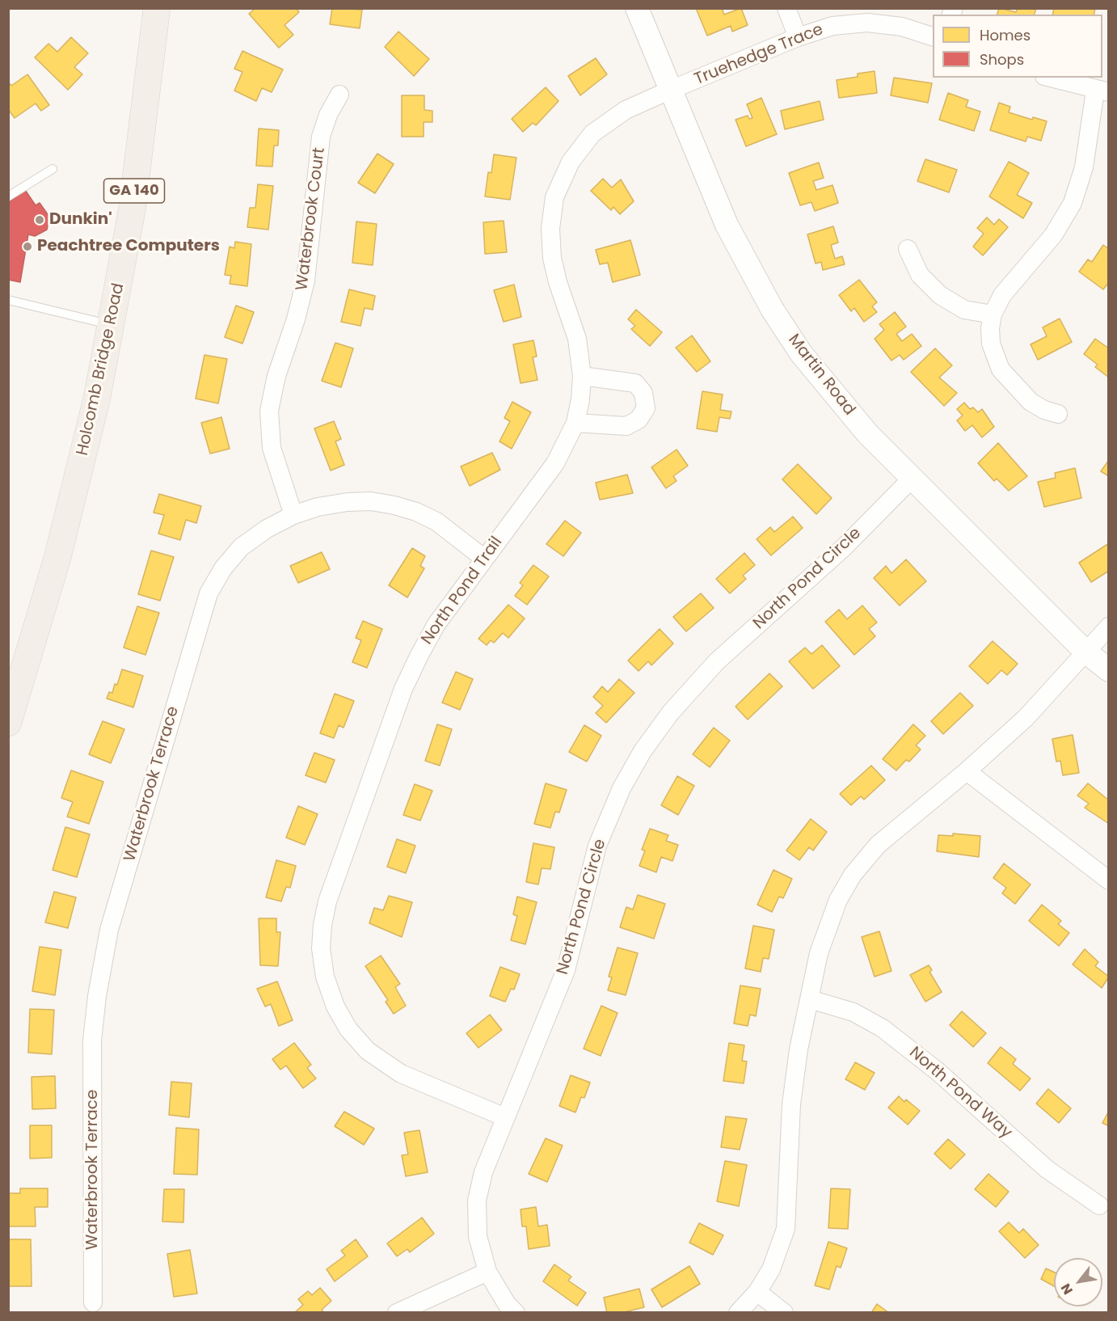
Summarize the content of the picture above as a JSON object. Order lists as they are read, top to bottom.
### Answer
{
  "streets": {
    "main road": ["GA 140", "Holcomb Bridge Road"],
    "street": [
      "Truehedge Trace",
      "Waterbrook Court",
      "Martin Road",
      "North Pond Circle",
      "North Pond Trail",
      "Waterbrook Terrace",
      "North Pond Way"
    ]
  },
  "crossings": [
    ["Truehedge Trace", "Martin Road"],
    ["Truehedge Trace", "North Pond Trail"],
    ["Waterbrook Court", "Waterbrook Terrace"],
    ["Martin Road", "North Pond Circle"],
    ["Martin Road", "North Pond Trail"],
    ["North Pond Circle", "North Pond Trail"],
    ["North Pond Trail", "Waterbrook Terrace"]
  ],
  "places": ["Dunkin'", "Peachtree Computers"],
  "legend": ["Homes", "Shops"],
  "north": "bottom left"
}
